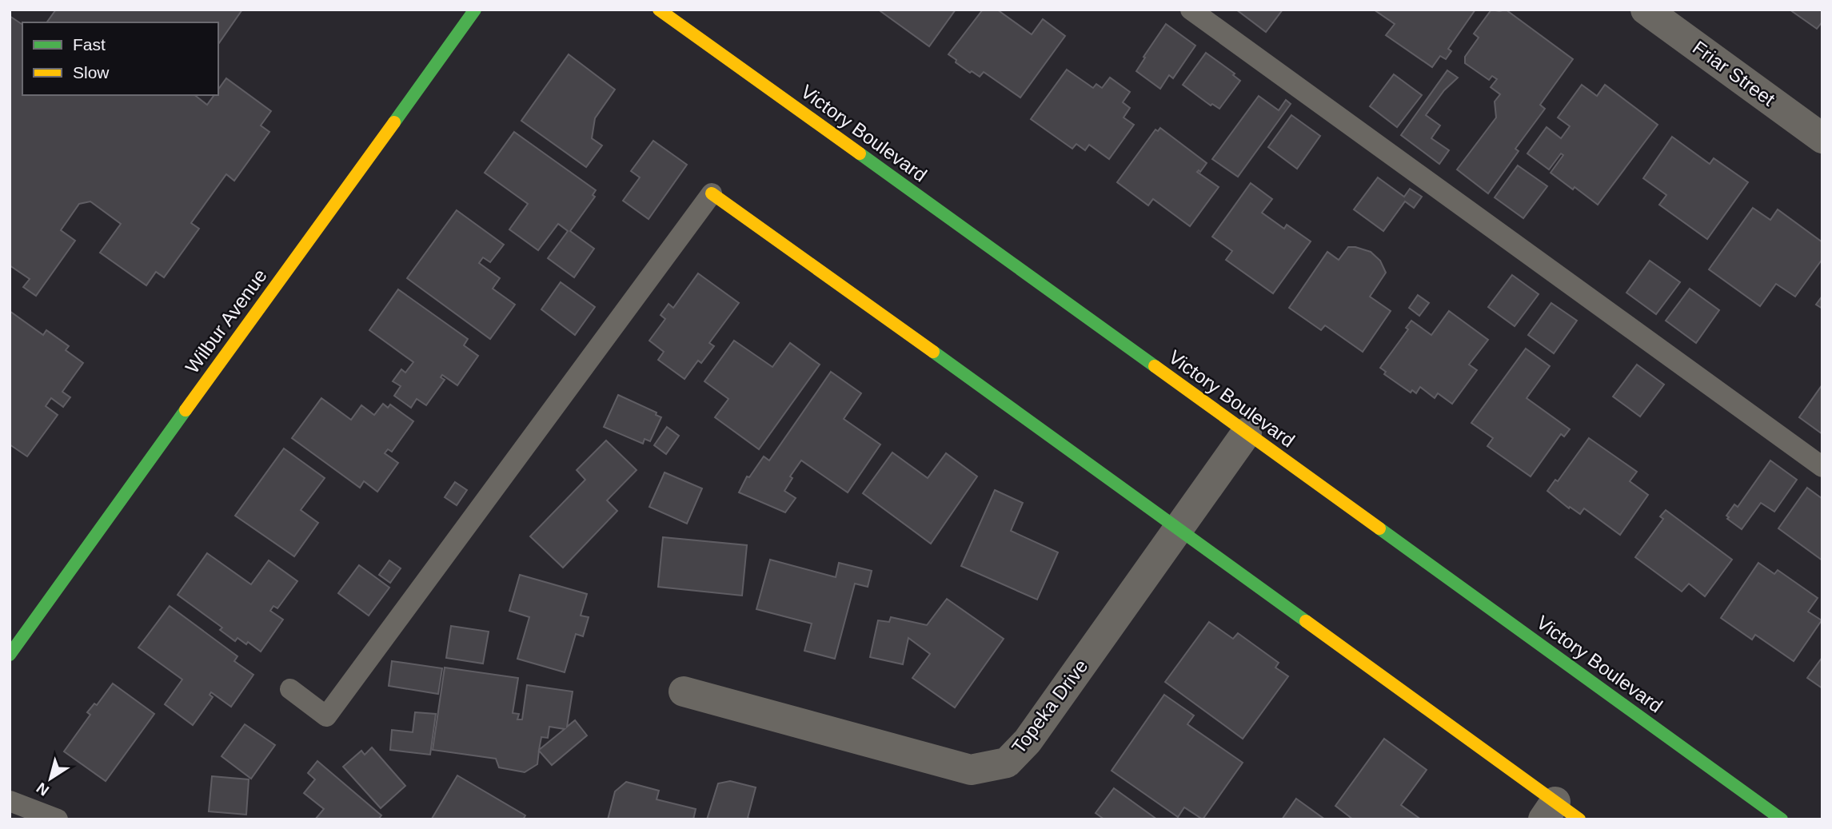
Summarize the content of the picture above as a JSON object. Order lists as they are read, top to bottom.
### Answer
{
  "streets": {
    "main road": ["Victory Boulevard", "Wilbur Avenue"],
    "street": ["Friar Street", "Topeka Drive"]
  },
  "crossings": [
    ["Victory Boulevard", "Topeka Drive"]
  ],
  "legend": ["Fast", "Slow"],
  "north": "bottom left"
}
